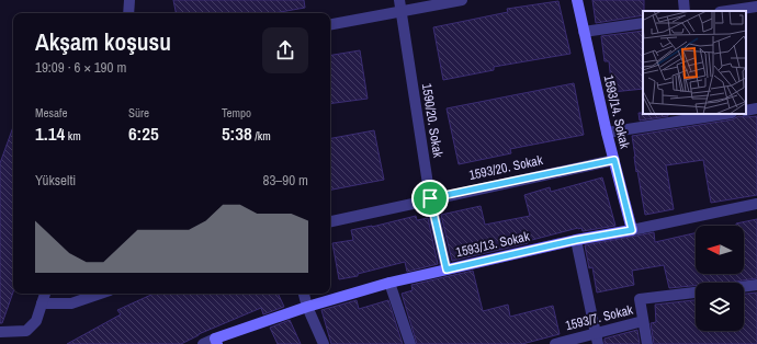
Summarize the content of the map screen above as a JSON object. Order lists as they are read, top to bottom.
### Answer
{
  "streets": {
    "street": [
      "1593/14. Sokak",
      "1590/20. Sokak",
      "1593/20. Sokak",
      "1593/13. Sokak",
      "1593/7. Sokak"
    ]
  },
  "crossings": [
    ["1593/14. Sokak", "1593/20. Sokak"],
    ["1593/14. Sokak", "1593/13. Sokak"],
    ["1590/20. Sokak", "1593/20. Sokak"],
    ["1590/20. Sokak", "1593/13. Sokak"]
  ],
  "north": "left",
  "page": {
    "heading": ["Akşam koşusu", "19:09 · 6 × 190 m"],
    "stats": [
      ["Mesafe", "1.14 km"],
      ["Süre", "6:25"],
      ["Tempo", "5:38 /km"]
    ],
    "chart": ["Yükselti", "83–90 m"]
  }
}
